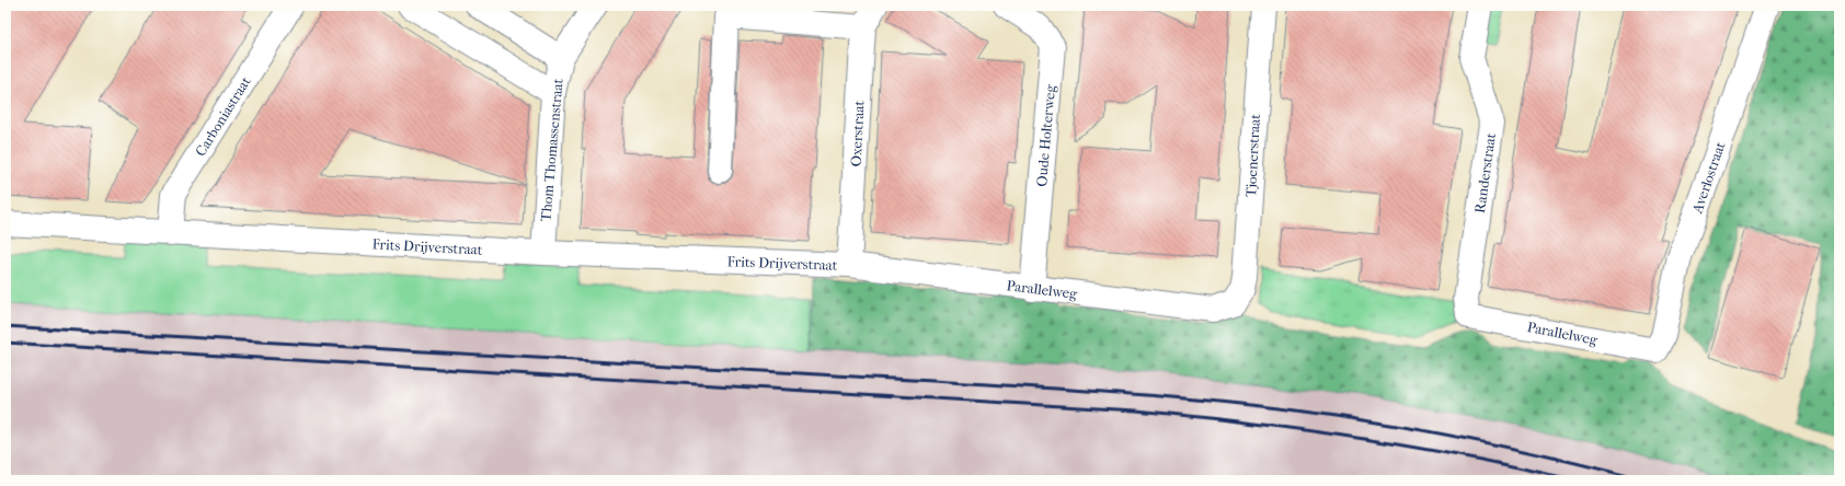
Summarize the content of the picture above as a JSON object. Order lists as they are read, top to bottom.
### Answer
{
  "streets": {
    "street": [
      "Carboniastraat",
      "Oxerstraat",
      "Oude Holterweg",
      "Thom Thomassenstraat",
      "Tjoenerstraat",
      "Randerstraat",
      "Averlostraat",
      "Frits Drijverstraat",
      "Parallelweg"
    ]
  },
  "crossings": [
    ["Carboniastraat", "Frits Drijverstraat"],
    ["Oxerstraat", "Frits Drijverstraat"],
    ["Oxerstraat", "Parallelweg"],
    ["Oude Holterweg", "Parallelweg"],
    ["Thom Thomassenstraat", "Frits Drijverstraat"],
    ["Tjoenerstraat", "Parallelweg"],
    ["Randerstraat", "Parallelweg"],
    ["Averlostraat", "Parallelweg"],
    ["Frits Drijverstraat", "Parallelweg"]
  ]
}
